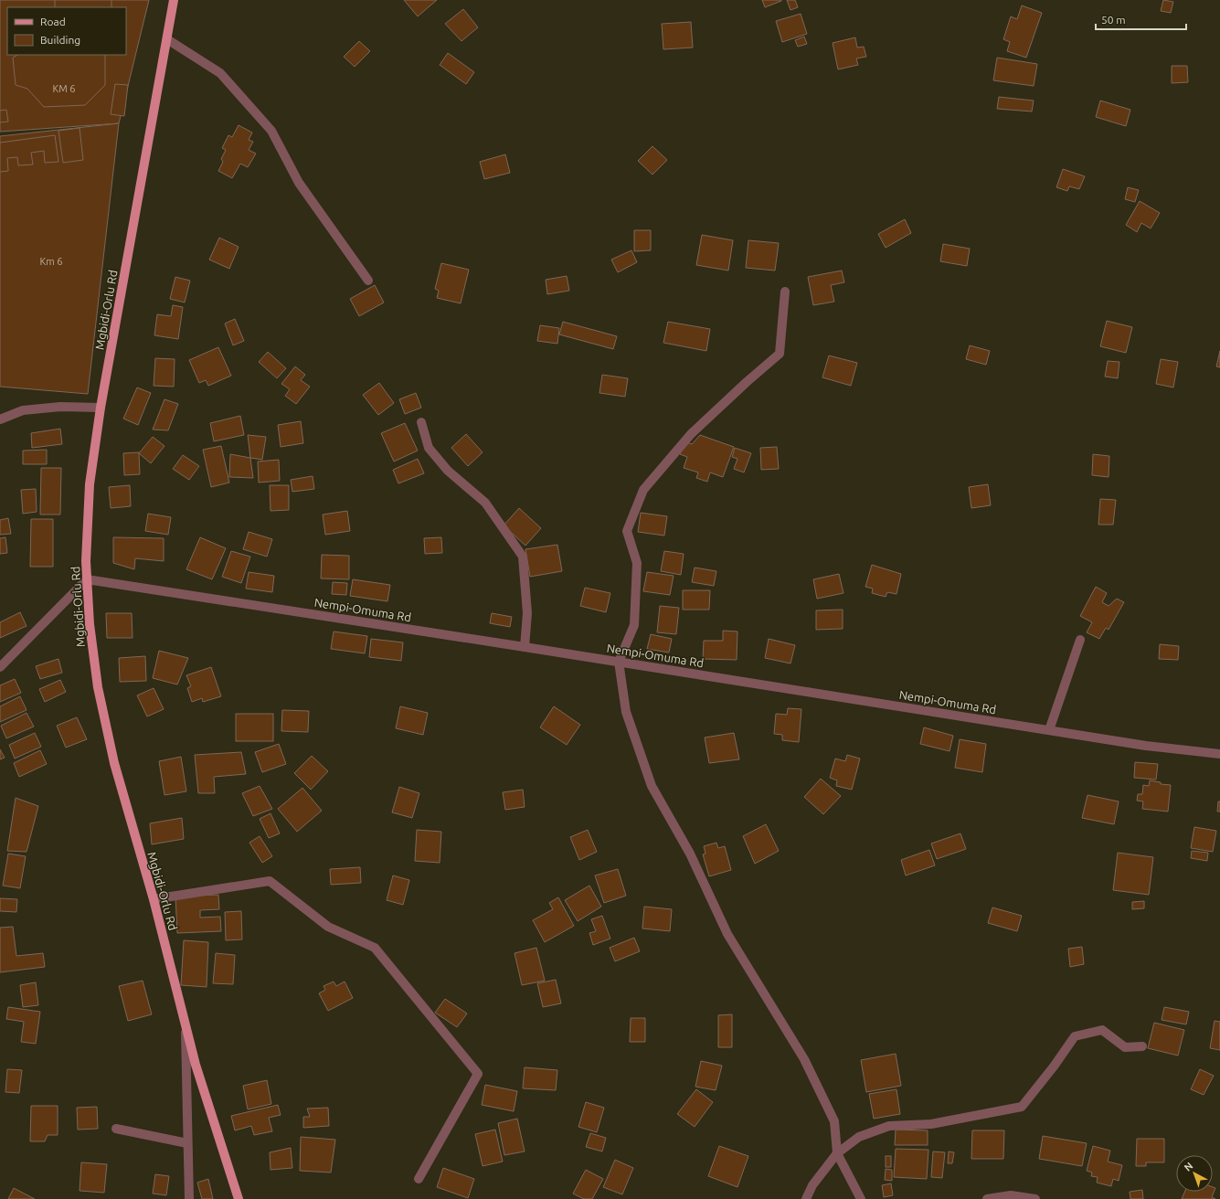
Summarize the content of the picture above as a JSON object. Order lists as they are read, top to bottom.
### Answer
{
  "streets": {
    "main road": ["Mgbidi-Orlu Rd"],
    "street": ["Nempi-Omuma Rd"]
  },
  "crossings": [
    ["Mgbidi-Orlu Rd", "Nempi-Omuma Rd"]
  ],
  "house_numbers": ["KM 6", "Km 6"],
  "legend": ["Road", "Building"],
  "scale_bar": "50 m",
  "north": "top left"
}
